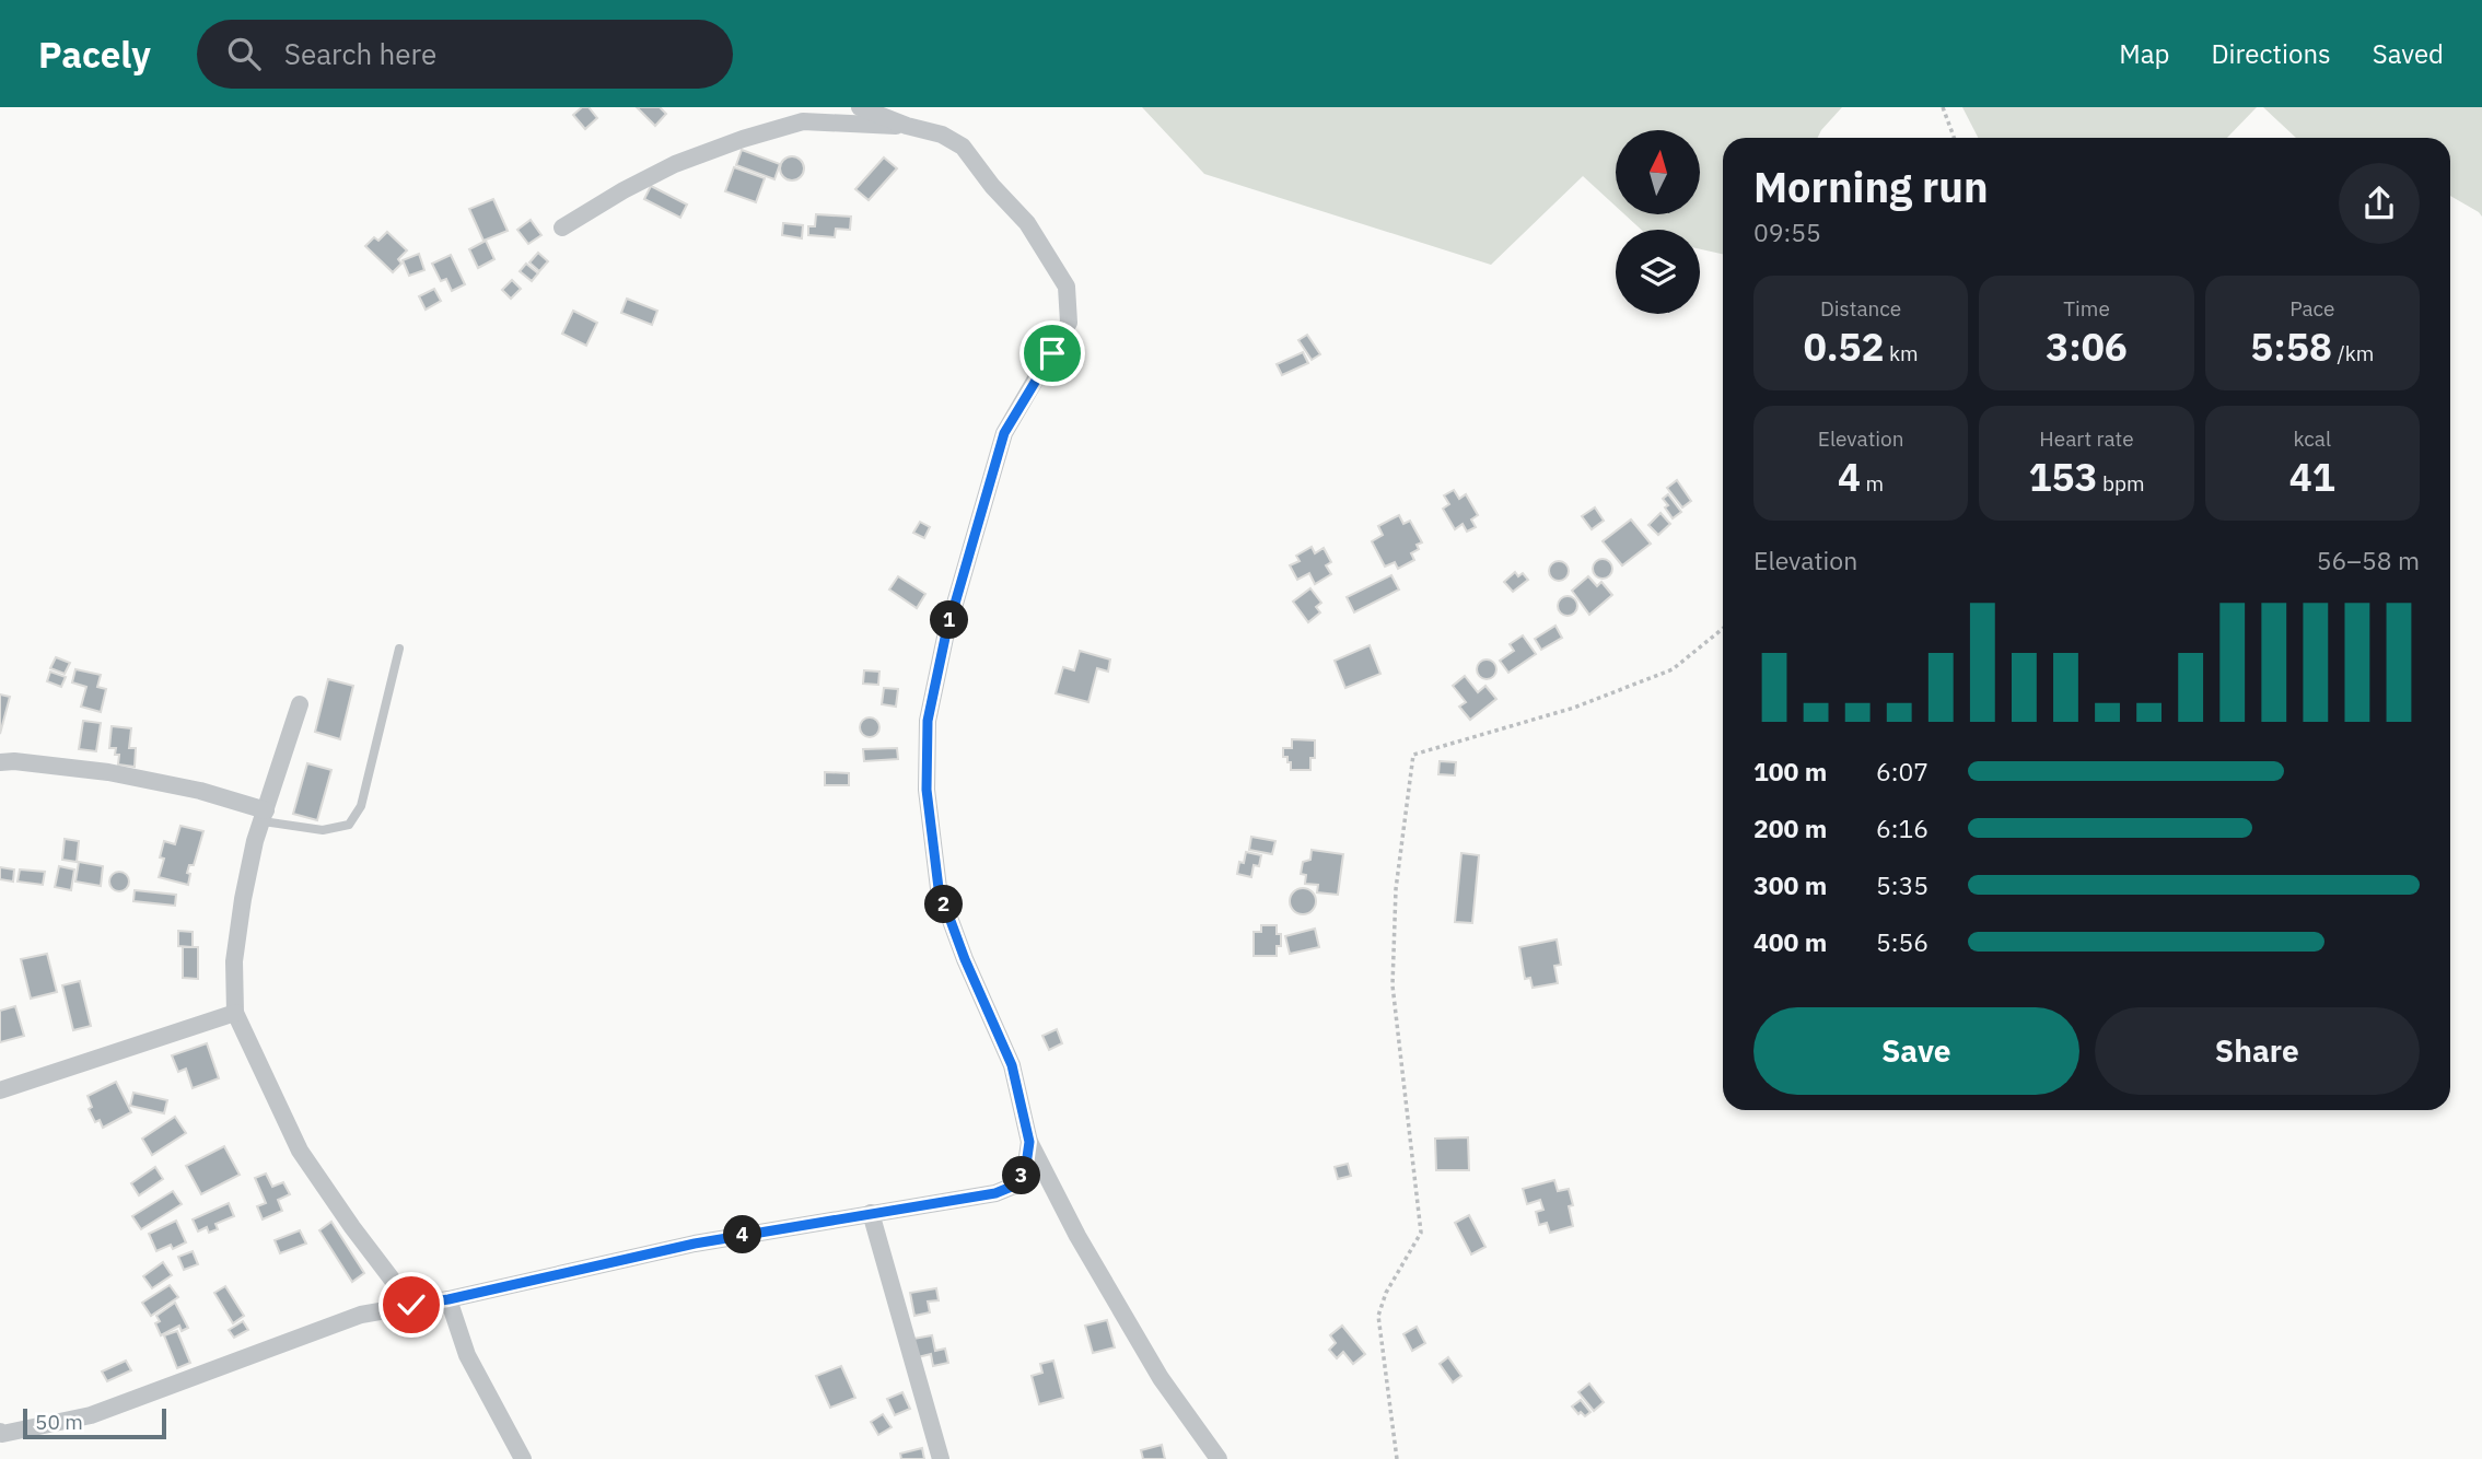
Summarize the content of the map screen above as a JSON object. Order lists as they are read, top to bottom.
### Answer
{
  "scale_bar": "50 m",
  "north": "top",
  "page": {
    "header": "Pacely",
    "search": "Search here",
    "nav": ["Map", "Directions", "Saved"],
    "heading": ["Morning run", "09:55"],
    "stats": [
      ["Distance", "0.52 km"],
      ["Time", "3:06"],
      ["Pace", "5:58 /km"],
      ["Elevation", "4 m"],
      ["Heart rate", "153 bpm"],
      ["kcal", "41"]
    ],
    "chart": ["Elevation", "56–58 m"],
    "pins": [
      "1",
      "2",
      "3",
      "4"
    ],
    "list": [
      {
        "name": "100 m",
        "note": "6:07"
      },
      {
        "name": "200 m",
        "note": "6:16"
      },
      {
        "name": "300 m",
        "note": "5:35"
      },
      {
        "name": "400 m",
        "note": "5:56"
      }
    ],
    "buttons": ["Save", "Share"],
    "scale": "50 m"
  }
}
